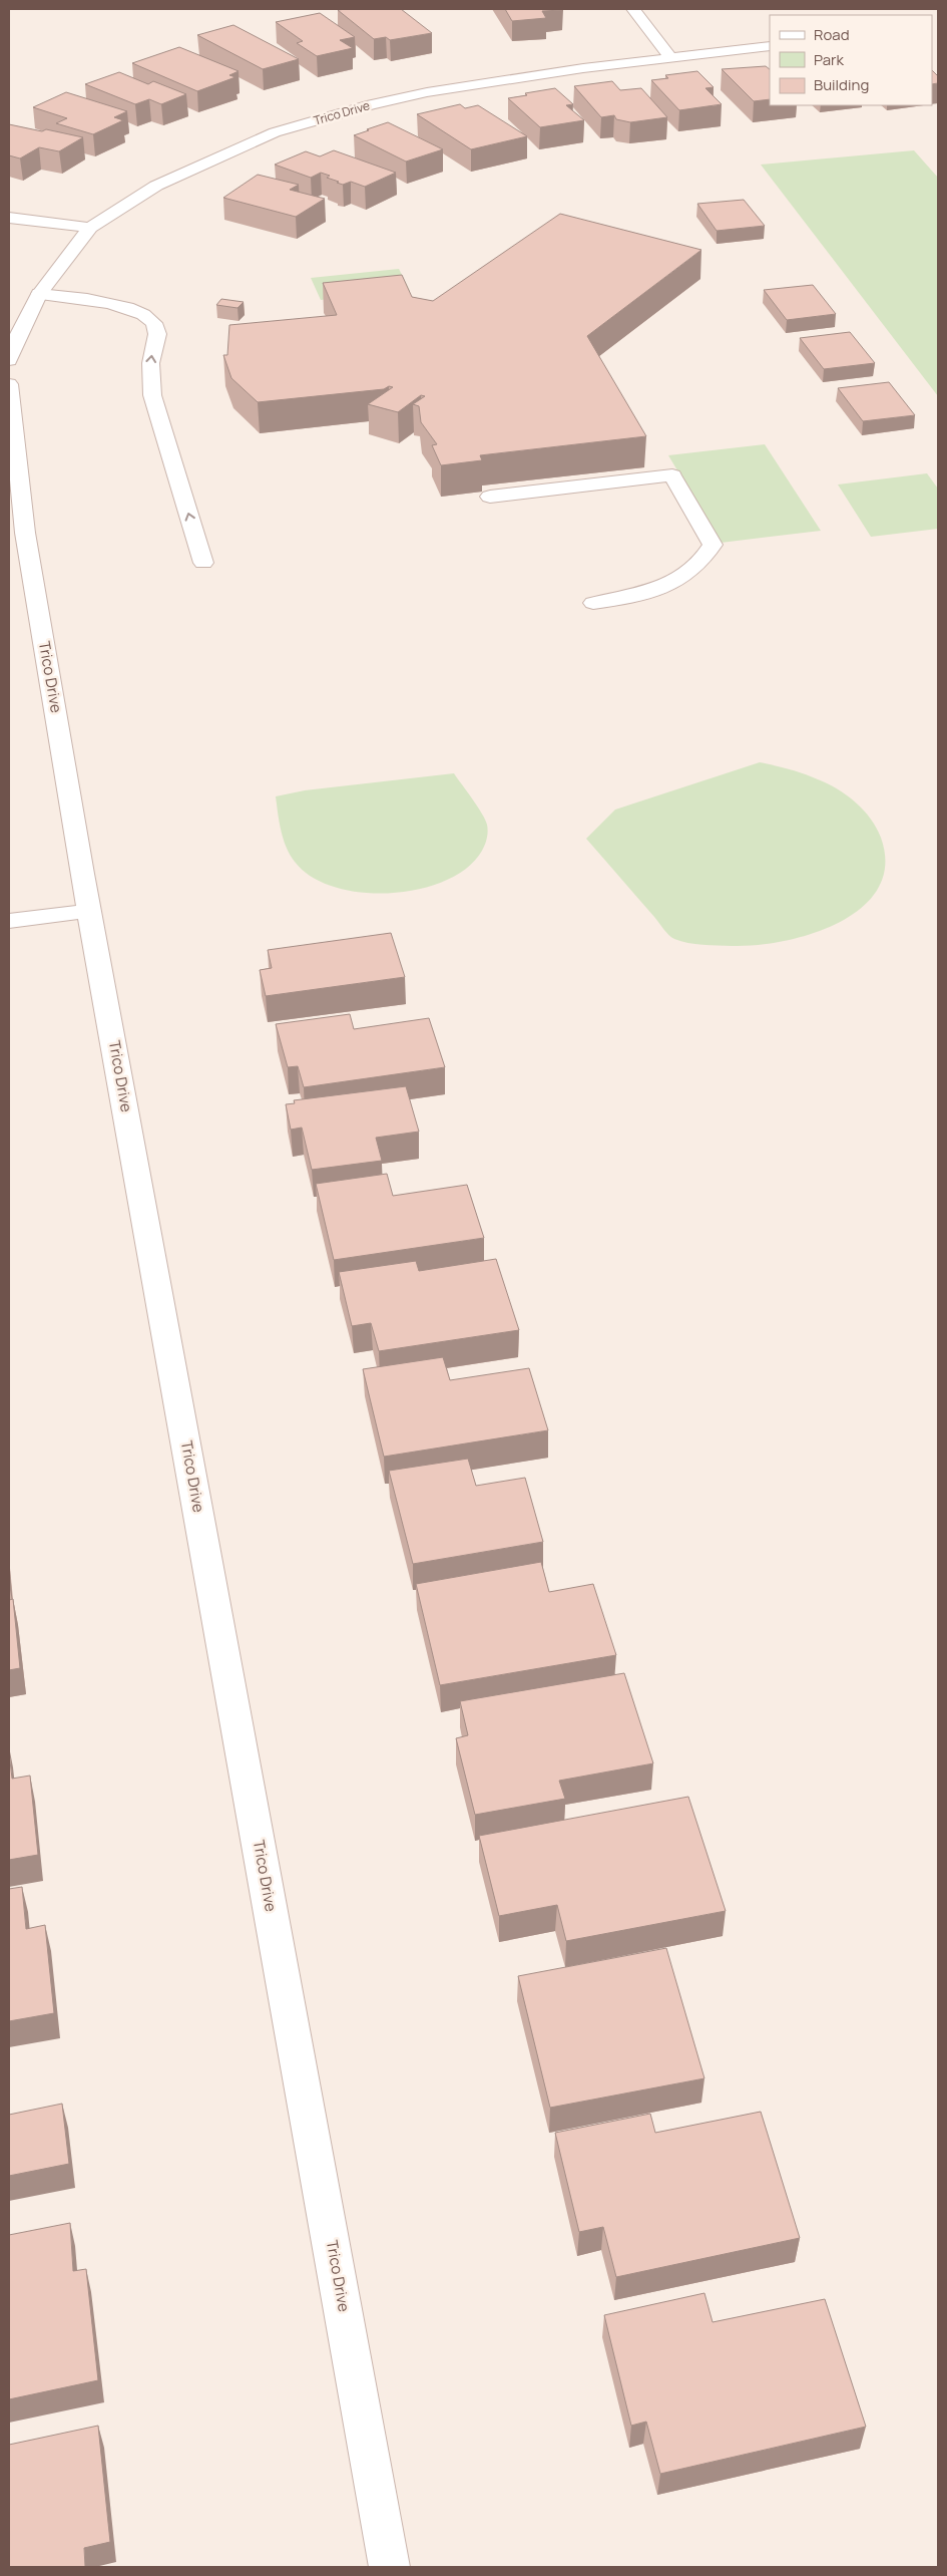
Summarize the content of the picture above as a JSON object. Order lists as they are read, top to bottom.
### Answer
{
  "streets": {
    "street": ["Trico Drive"]
  },
  "legend": ["Road", "Park", "Building"]
}
